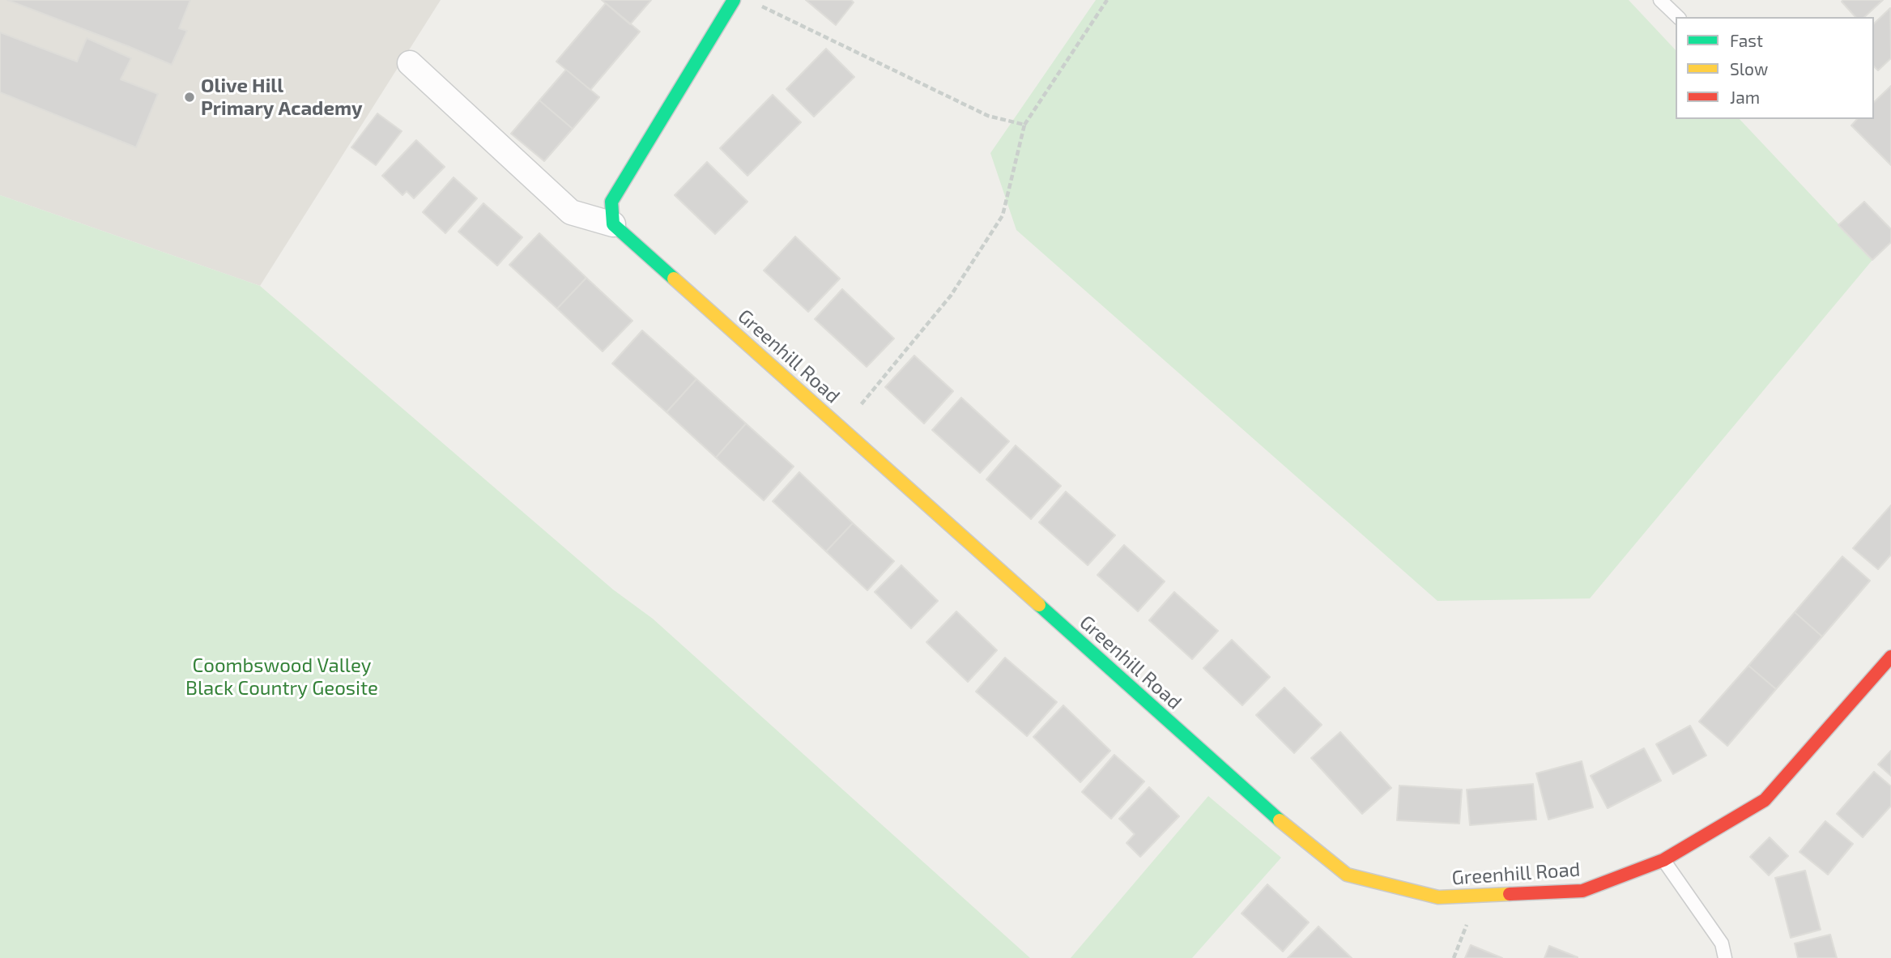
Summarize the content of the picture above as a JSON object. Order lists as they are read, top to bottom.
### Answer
{
  "streets": {
    "street": ["Greenhill Road"]
  },
  "parks": ["Coombswood Valley Black Country Geosite"],
  "places": ["Olive Hill Primary Academy"],
  "legend": ["Fast", "Slow", "Jam"]
}
